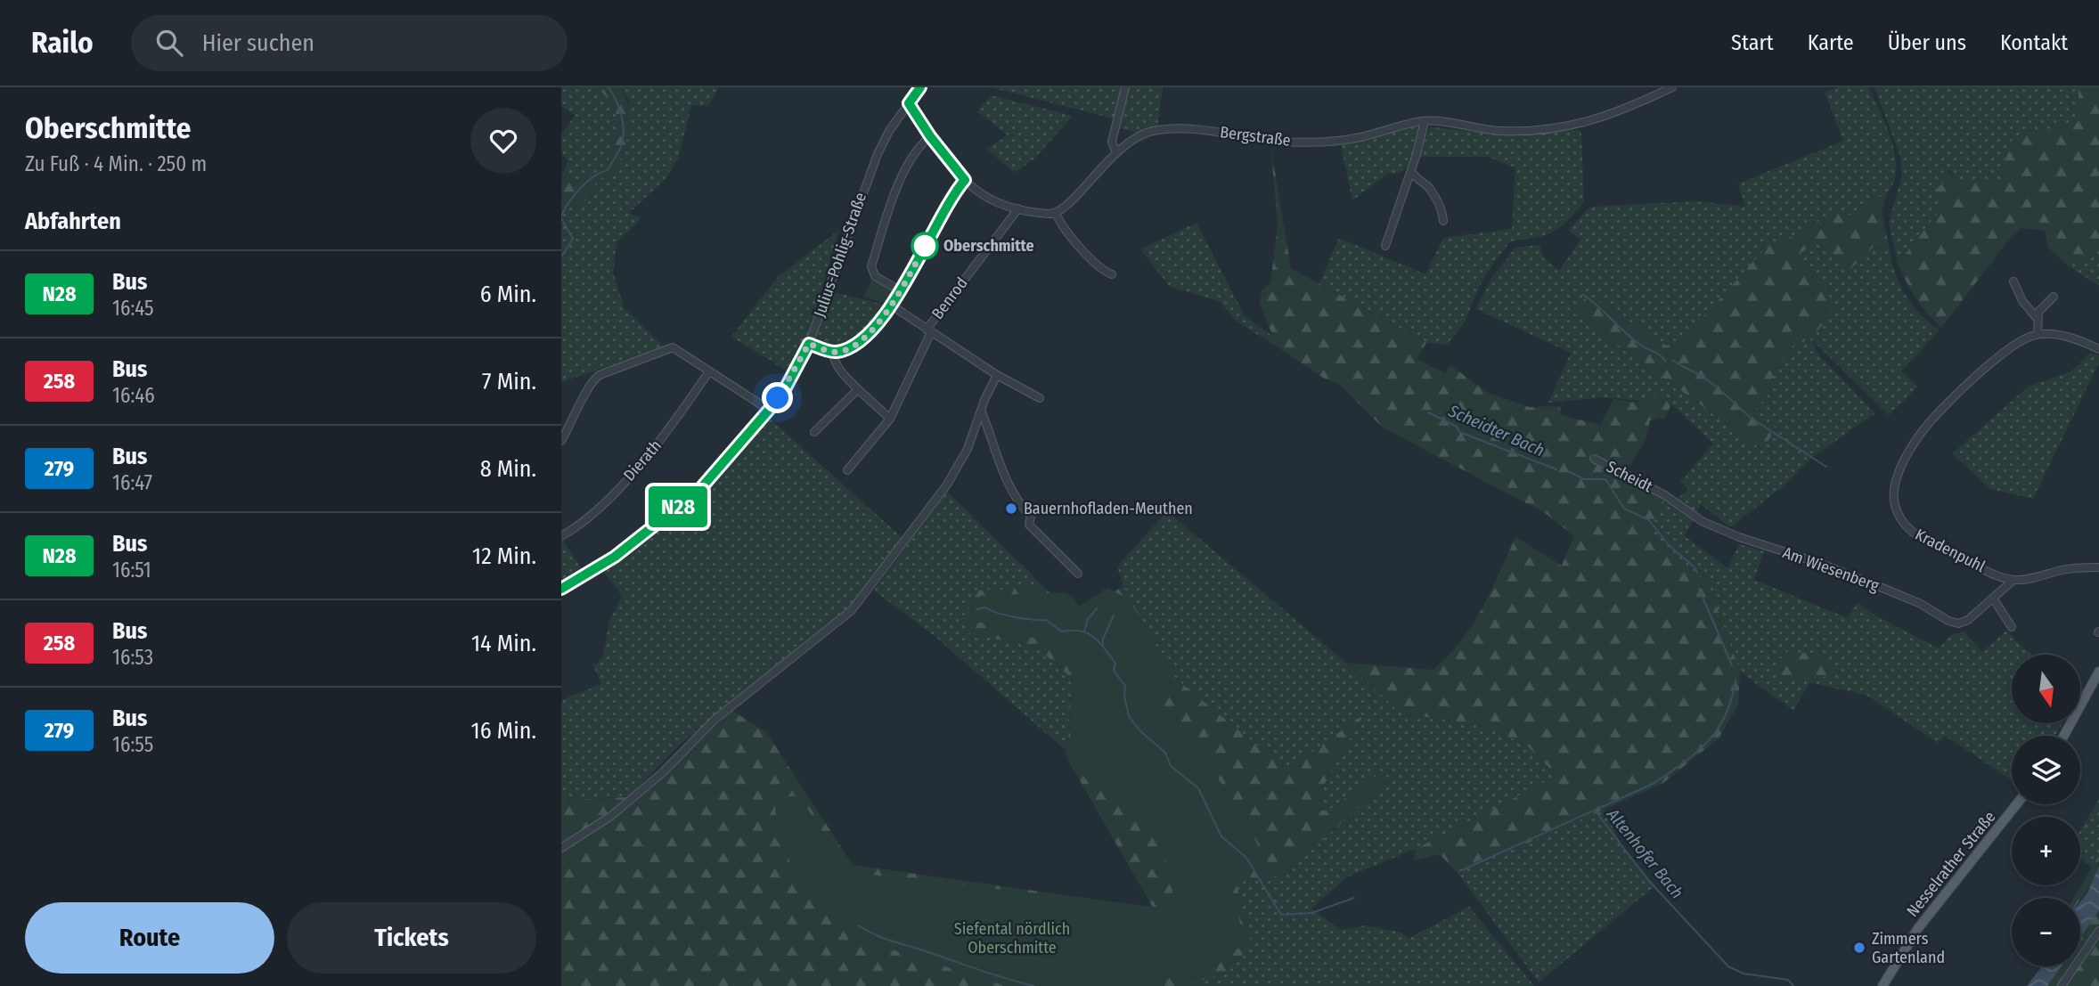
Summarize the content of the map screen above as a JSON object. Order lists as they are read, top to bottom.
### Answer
{
  "streets": {
    "main road": ["Nesselrather Straße"],
    "street": [
      "Bergstraße",
      "Julius-Pohlig-Straße",
      "Benrod",
      "Dierath",
      "Scheidt",
      "Kradenpuhl",
      "Am Wiesenberg"
    ]
  },
  "crossings": [
    ["Scheidt", "Am Wiesenberg"],
    ["Kradenpuhl", "Am Wiesenberg"]
  ],
  "water": ["Scheidter Bach", "Altenhofer Bach"],
  "parks": ["Siefental nördlich Oberschmitte"],
  "places": ["Oberschmitte", "Bauernhofladen-Meuthen", "Zimmers Gartenland"],
  "lines": ["bus line N28"],
  "north": "bottom",
  "page": {
    "header": "Railo",
    "search": "Hier suchen",
    "nav": [
      "Start",
      "Karte",
      "Über uns",
      "Kontakt"
    ],
    "heading": [
      ["Oberschmitte", "Zu Fuß · 4 Min. · 250 m"],
      "Abfahrten"
    ],
    "on_map": "N28",
    "list": [
      {
        "mark": "N28",
        "name": "Bus",
        "note": "16:45",
        "value": "6 Min."
      },
      {
        "mark": "258",
        "name": "Bus",
        "note": "16:46",
        "value": "7 Min."
      },
      {
        "mark": "279",
        "name": "Bus",
        "note": "16:47",
        "value": "8 Min."
      },
      {
        "mark": "N28",
        "name": "Bus",
        "note": "16:51",
        "value": "12 Min."
      },
      {
        "mark": "258",
        "name": "Bus",
        "note": "16:53",
        "value": "14 Min."
      },
      {
        "mark": "279",
        "name": "Bus",
        "note": "16:55",
        "value": "16 Min."
      }
    ],
    "map_buttons": ["+", "−"],
    "buttons": ["Route", "Tickets"]
  }
}
